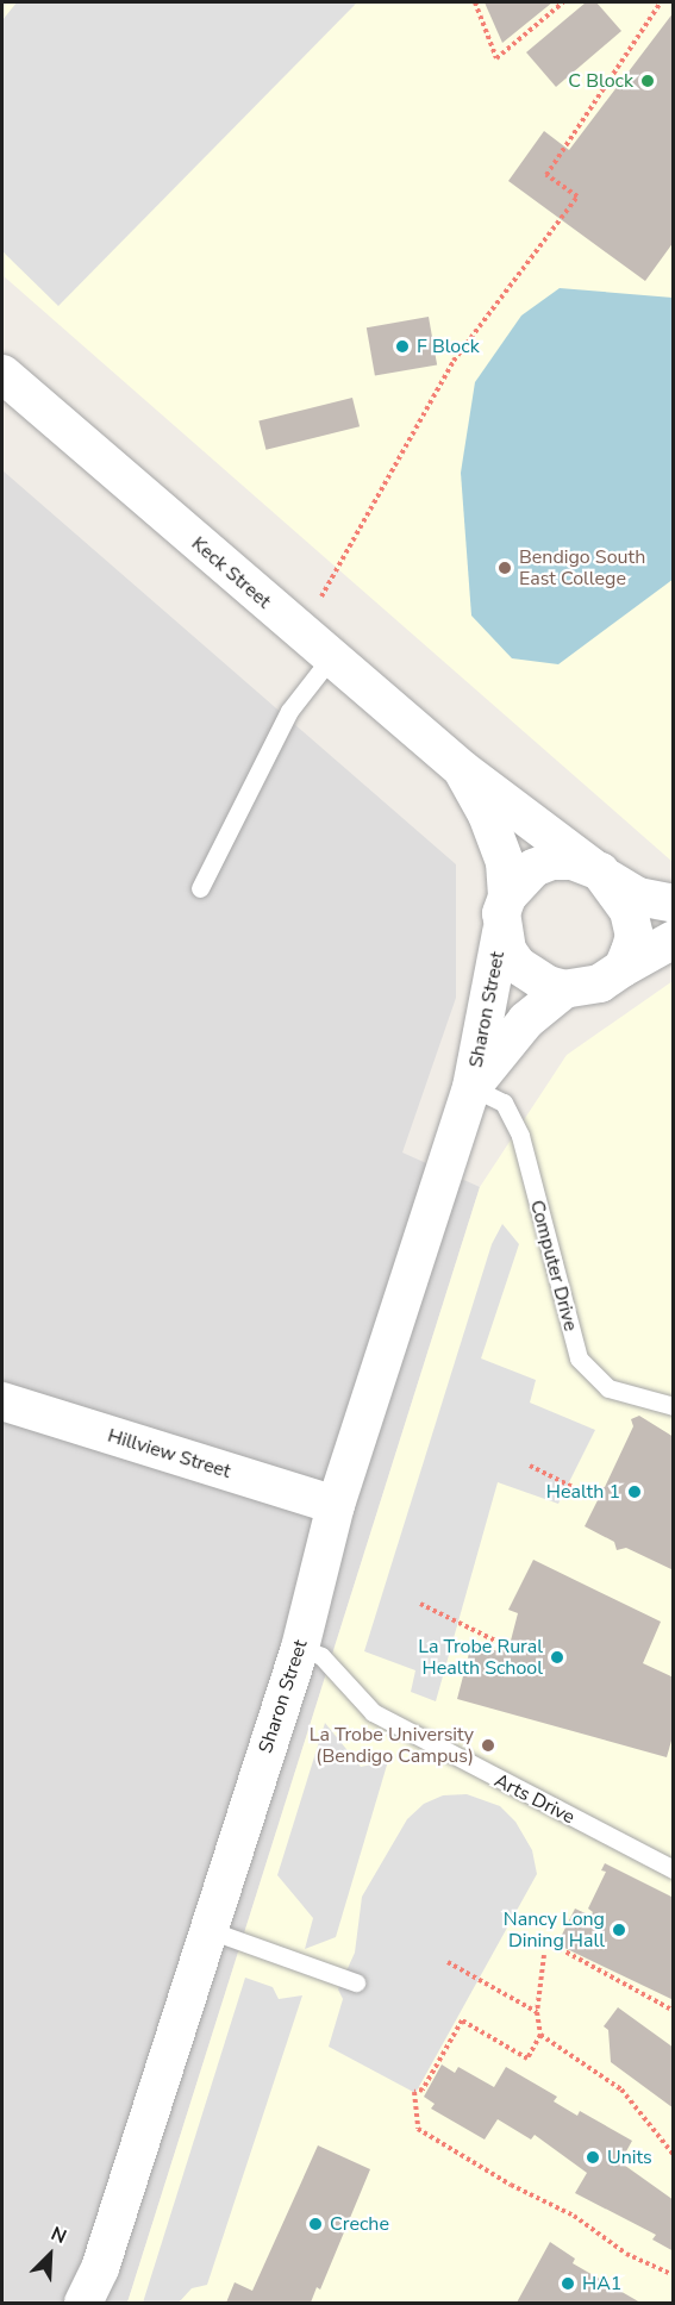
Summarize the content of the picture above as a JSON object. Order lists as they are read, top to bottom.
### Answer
{
  "streets": {
    "street": ["Keck Street", "Sharon Street", "Hillview Street"],
    "lane": ["Computer Drive", "Arts Drive"]
  },
  "crossings": [
    ["Keck Street", "Sharon Street"],
    ["Sharon Street", "Computer Drive"],
    ["Sharon Street", "Hillview Street"],
    ["Sharon Street", "Arts Drive"]
  ],
  "places": [
    "C Block",
    "F Block",
    "Bendigo South East College",
    "Health 1",
    "La Trobe Rural Health School",
    "La Trobe University (Bendigo Campus)",
    "Nancy Long Dining Hall",
    "Units",
    "Creche",
    "HA1"
  ],
  "north": "top right"
}
